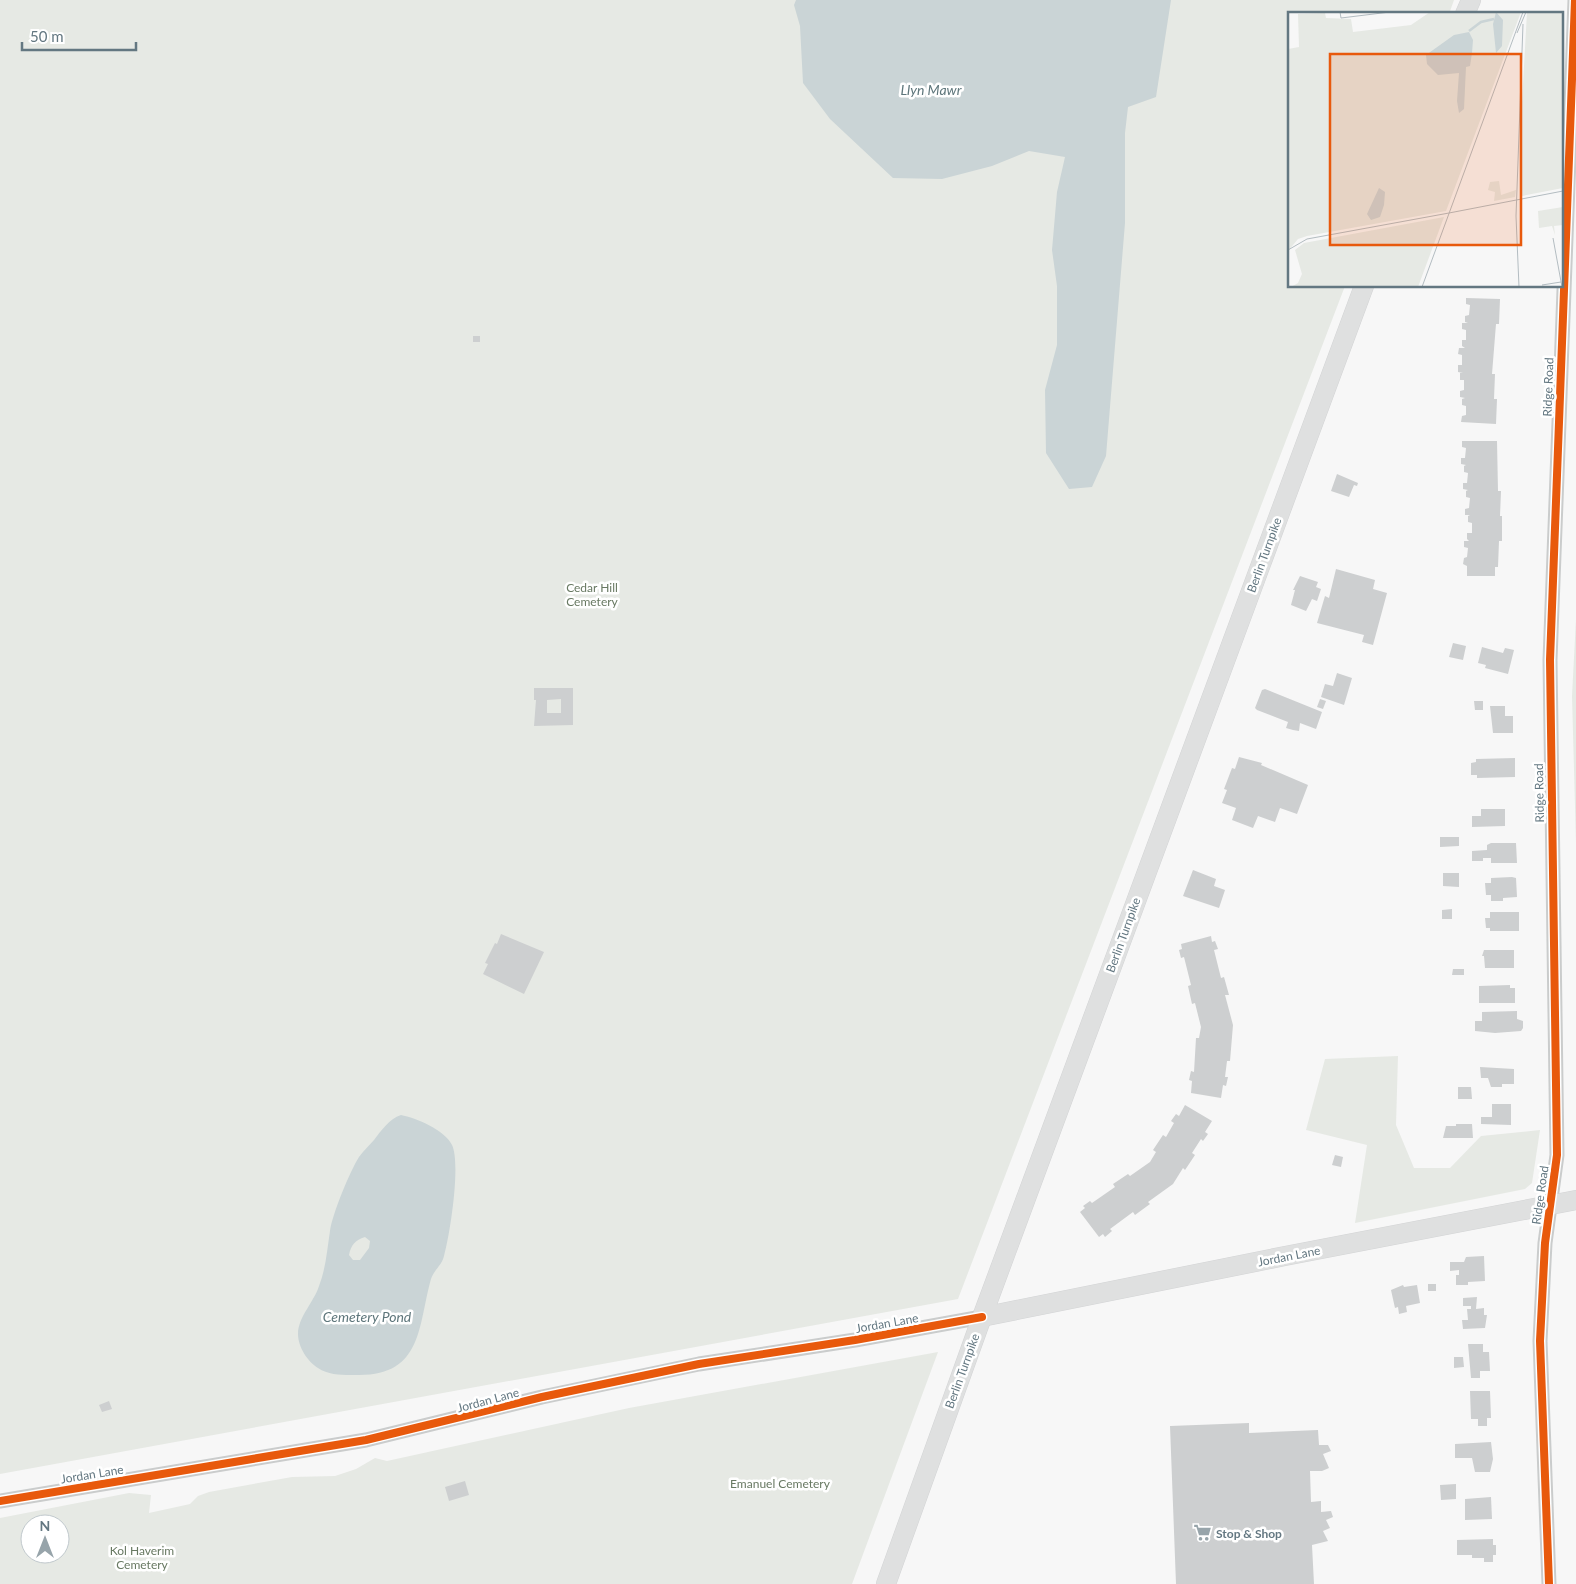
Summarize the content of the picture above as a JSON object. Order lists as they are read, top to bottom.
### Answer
{
  "streets": {
    "main road": ["Berlin Turnpike", "Jordan Lane"],
    "street": ["Ridge Road"]
  },
  "crossings": [
    ["Ridge Road", "Jordan Lane"],
    ["Berlin Turnpike", "Jordan Lane"]
  ],
  "water": ["Llyn Mawr", "Cemetery Pond"],
  "parks": ["Cedar Hill Cemetery", "Emanuel Cemetery", "Kol Haverim Cemetery"],
  "places": {
    "supermarket": ["Stop & Shop"]
  },
  "scale_bar": "50 m",
  "north": "top"
}
